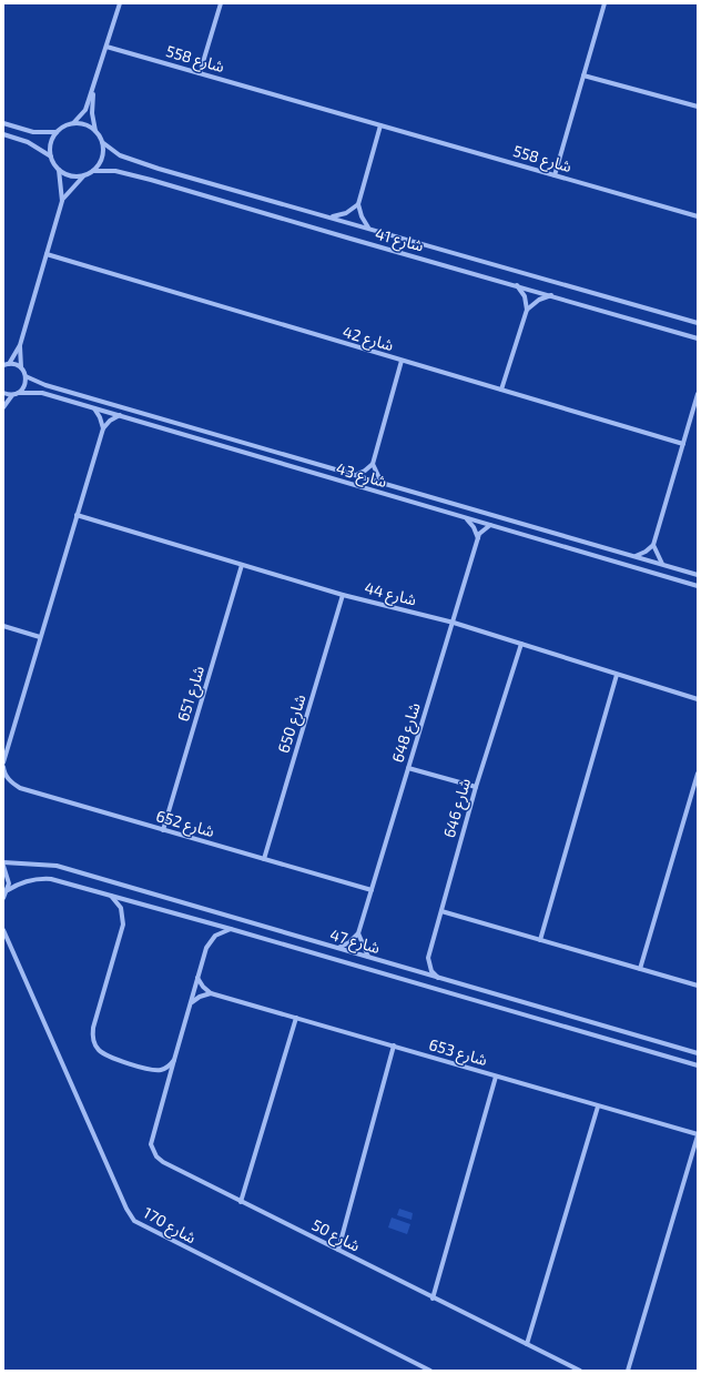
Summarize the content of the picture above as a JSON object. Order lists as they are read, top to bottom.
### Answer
{
  "streets": {
    "street": [
      "شارع 558",
      "شارع 41",
      "شارع 42",
      "شارع 43",
      "شارع 44",
      "شارع 651",
      "شارع 650",
      "شارع 648",
      "شارع 646",
      "شارع 652",
      "شارع 47",
      "شارع 653",
      "شارع 170",
      "شارع 50"
    ]
  },
  "crossings": [
    ["شارع 43", "شارع 648"],
    ["شارع 44", "شارع 651"],
    ["شارع 44", "شارع 650"],
    ["شارع 44", "شارع 648"],
    ["شارع 44", "شارع 646"],
    ["شارع 651", "شارع 652"],
    ["شارع 650", "شارع 652"],
    ["شارع 648", "شارع 652"],
    ["شارع 646", "شارع 47"],
    ["شارع 47", "شارع 50"]
  ]
}
